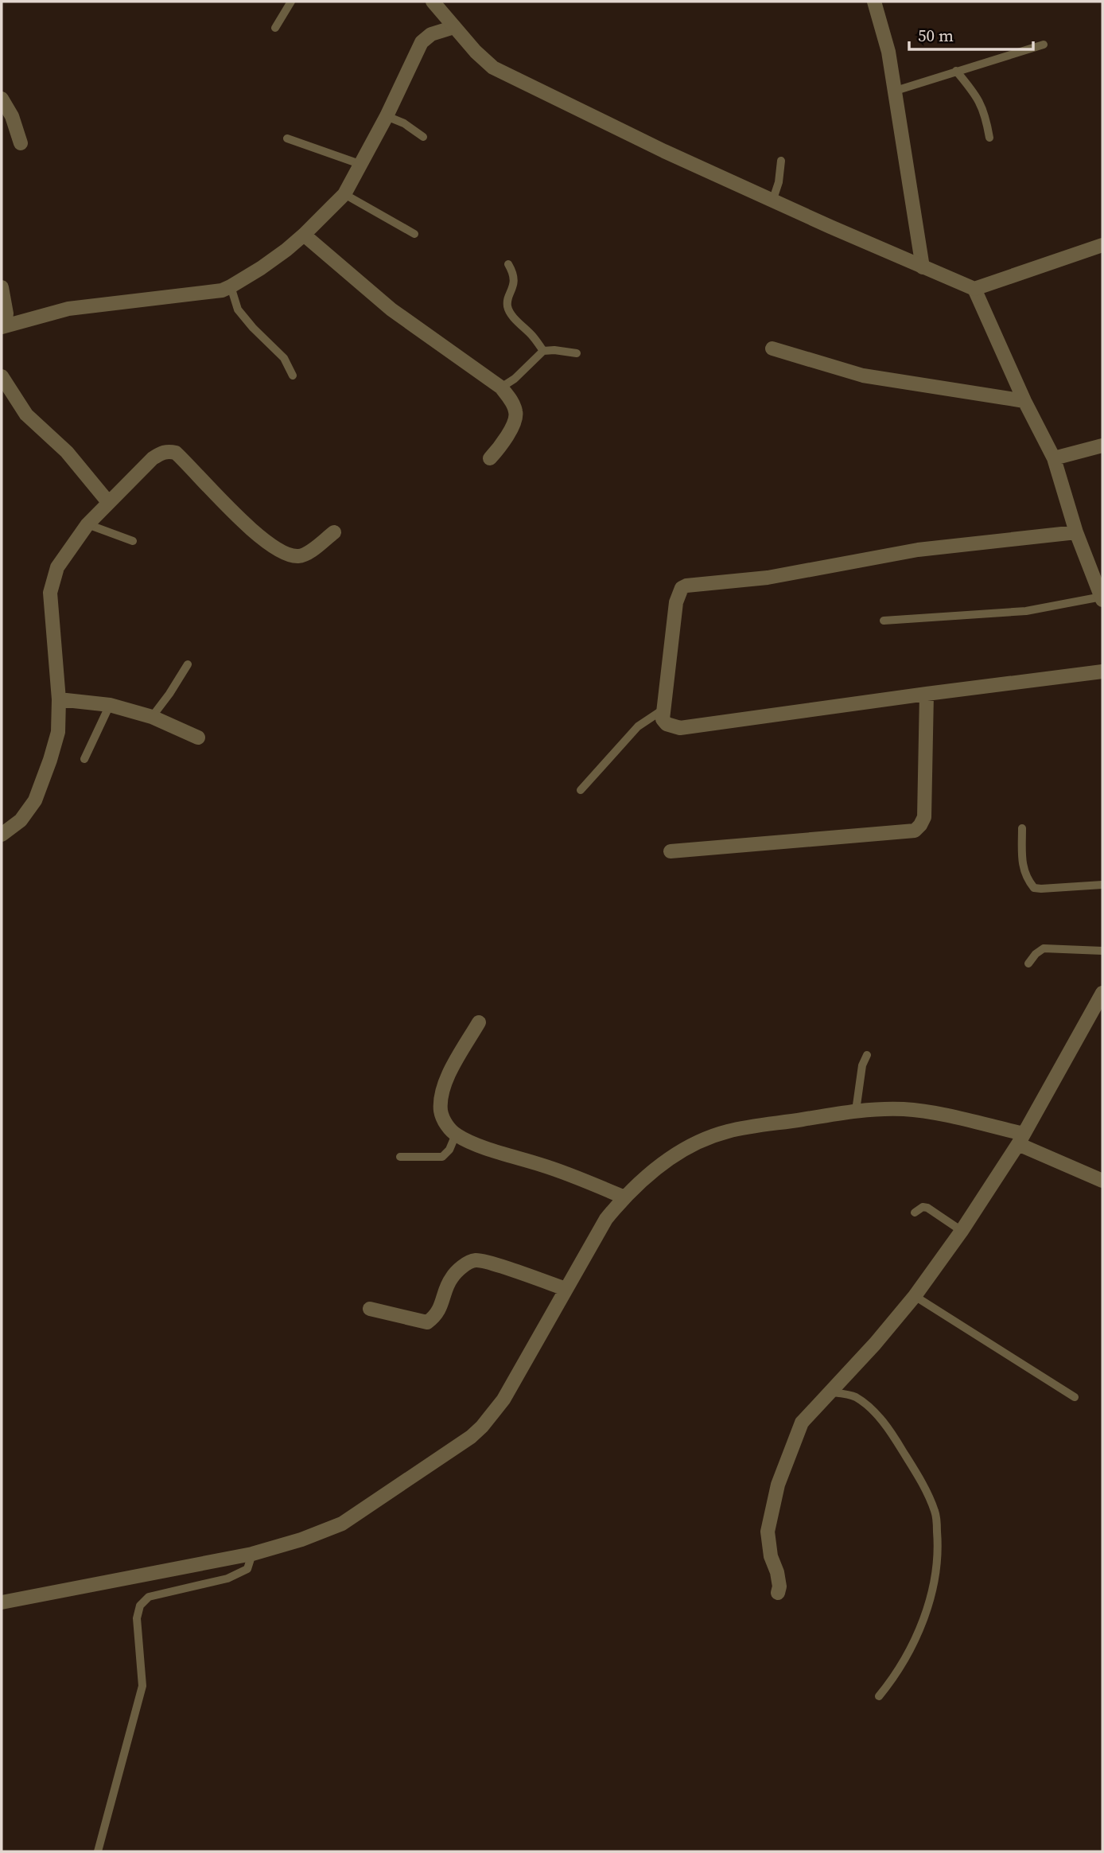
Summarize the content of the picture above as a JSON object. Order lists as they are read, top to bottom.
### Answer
{
  "scale_bar": "50 m"
}
